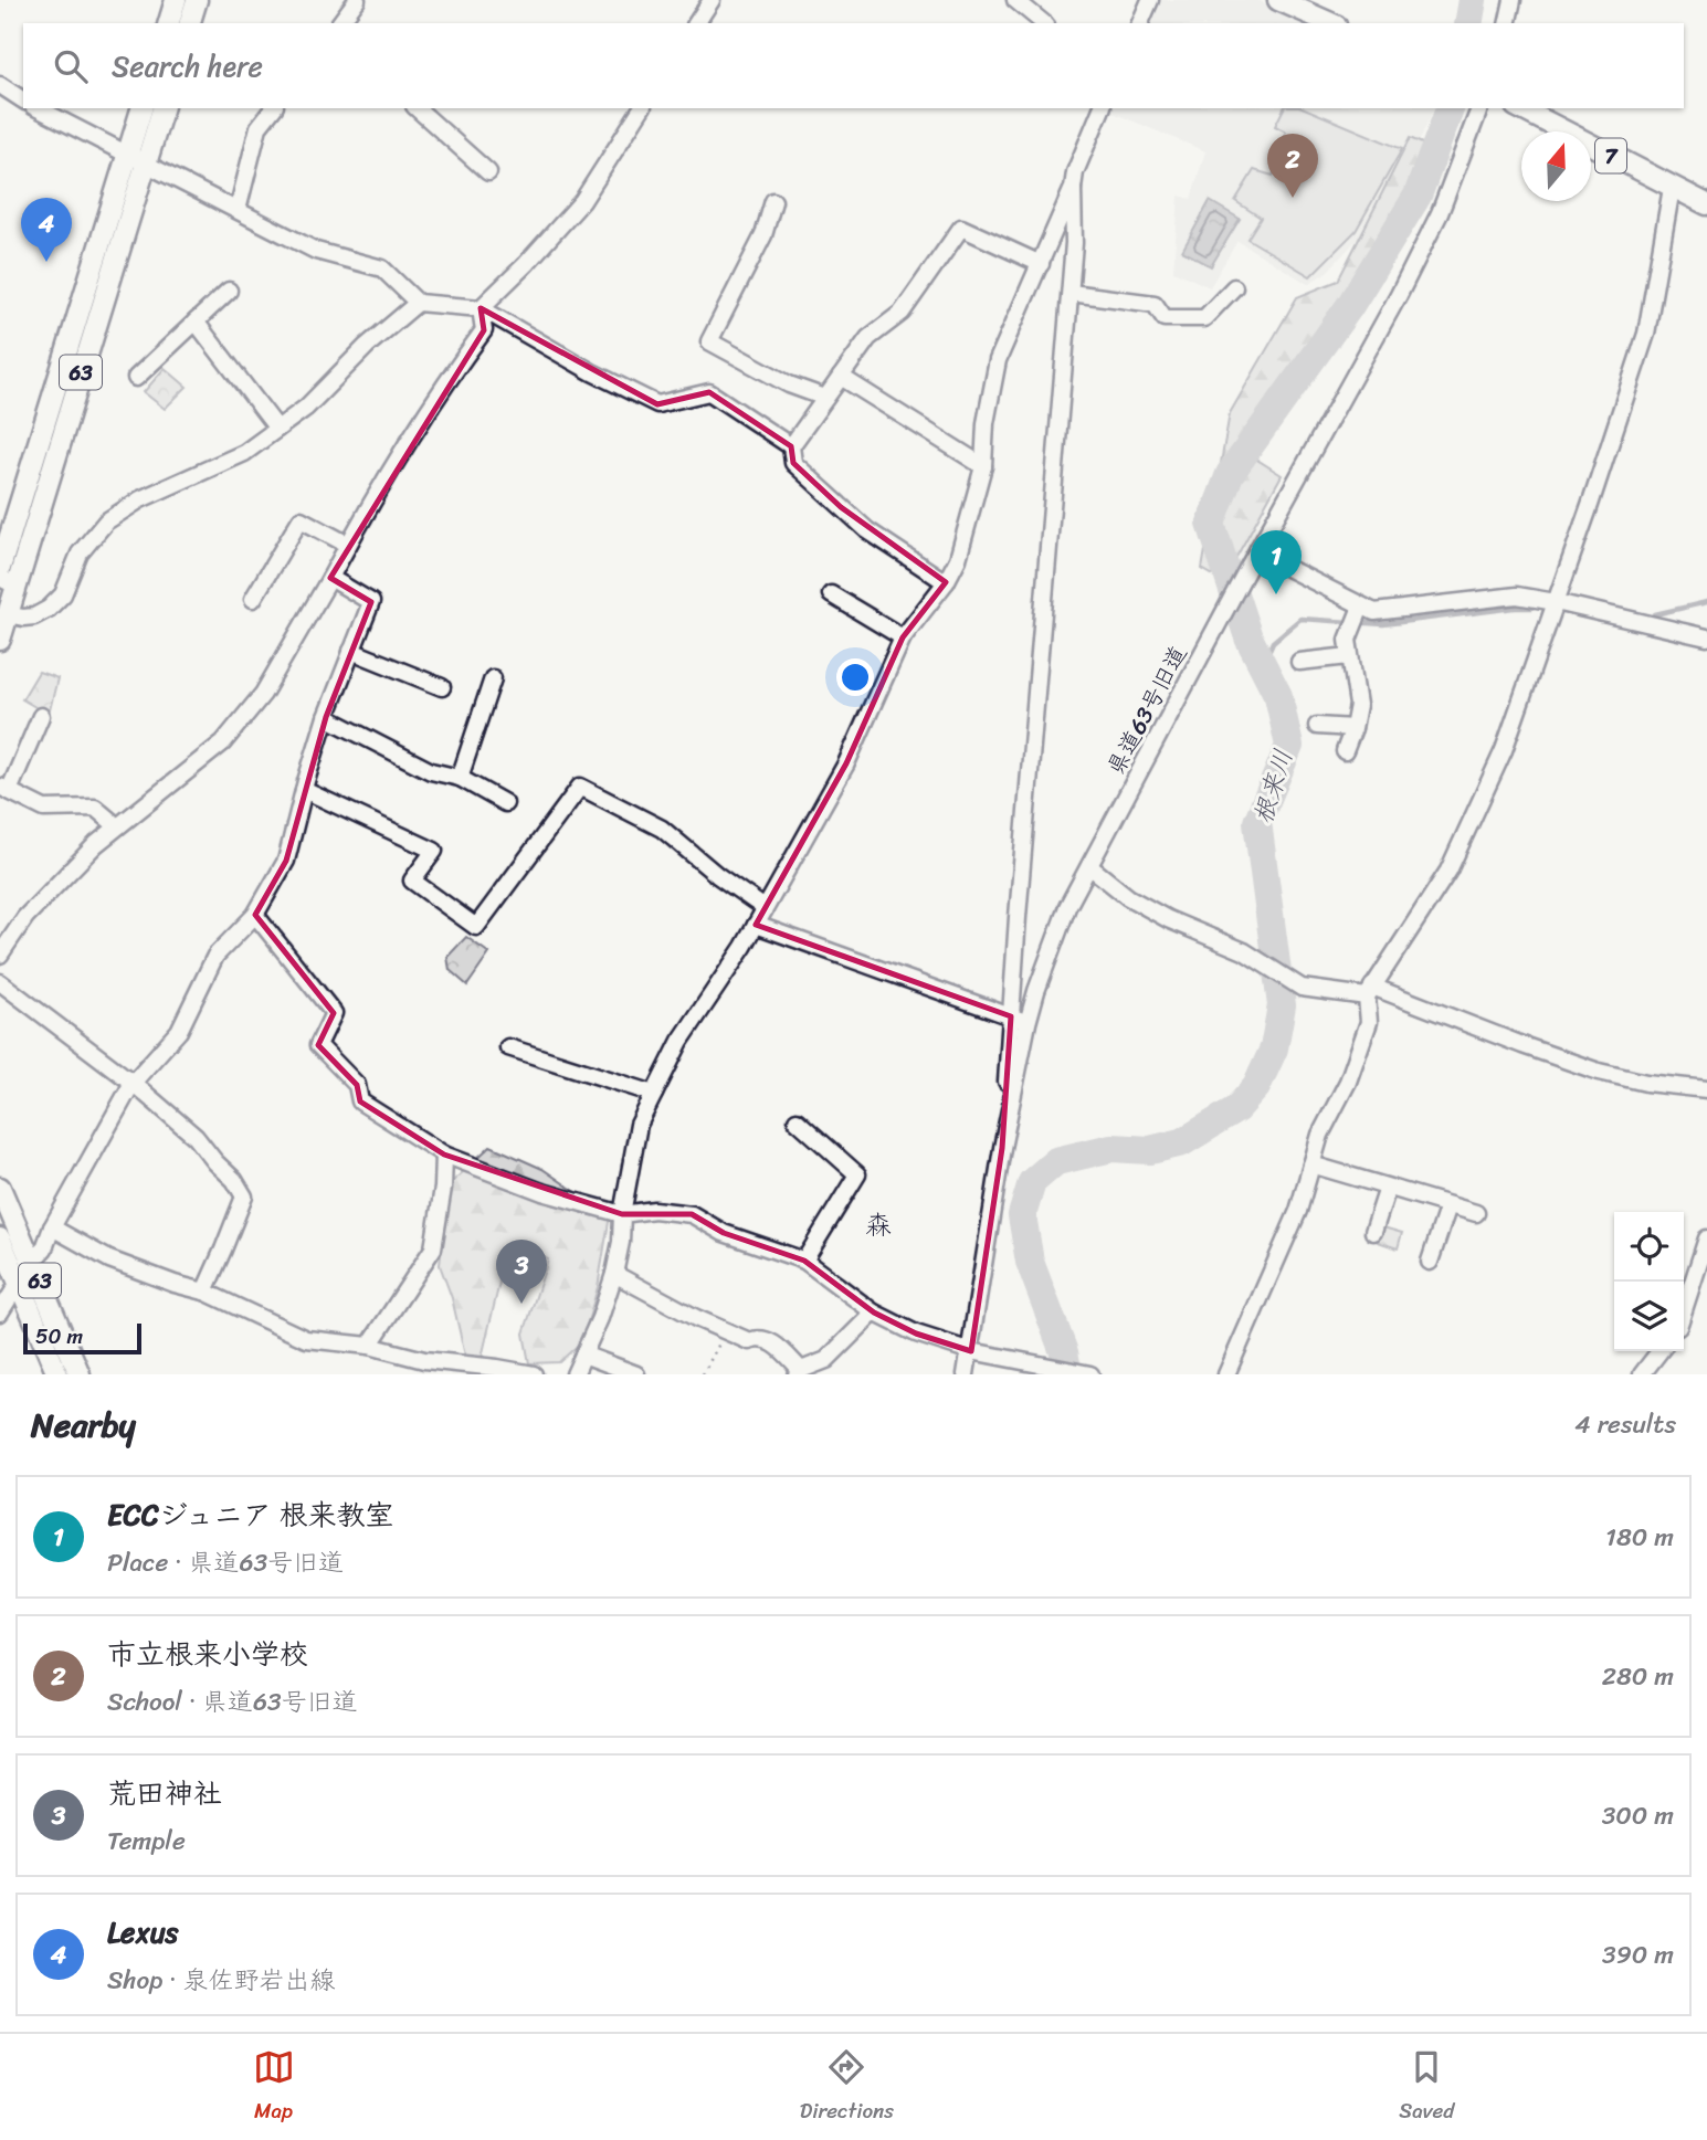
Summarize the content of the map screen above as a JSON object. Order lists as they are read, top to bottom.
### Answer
{
  "streets": {
    "main road": ["7", "63"],
    "street": ["県道63号旧道"]
  },
  "districts": ["森"],
  "water": ["根来川"],
  "scale_bar": "50 m",
  "north": "top",
  "page": {
    "search": "Search here",
    "pins": [
      "2",
      "4",
      "1",
      "3"
    ],
    "scale": "50 m",
    "heading": ["Nearby", "4 results"],
    "list": [
      {
        "mark": "1",
        "name": "ECCジュニア 根来教室",
        "note": "Place · 県道63号旧道",
        "value": "180 m"
      },
      {
        "mark": "2",
        "name": "市立根来小学校",
        "note": "School · 県道63号旧道",
        "value": "280 m"
      },
      {
        "mark": "3",
        "name": "荒田神社",
        "note": "Temple",
        "value": "300 m"
      },
      {
        "mark": "4",
        "name": "Lexus",
        "note": "Shop · 泉佐野岩出線",
        "value": "390 m"
      }
    ],
    "nav": ["Map", "Directions", "Saved"]
  }
}
